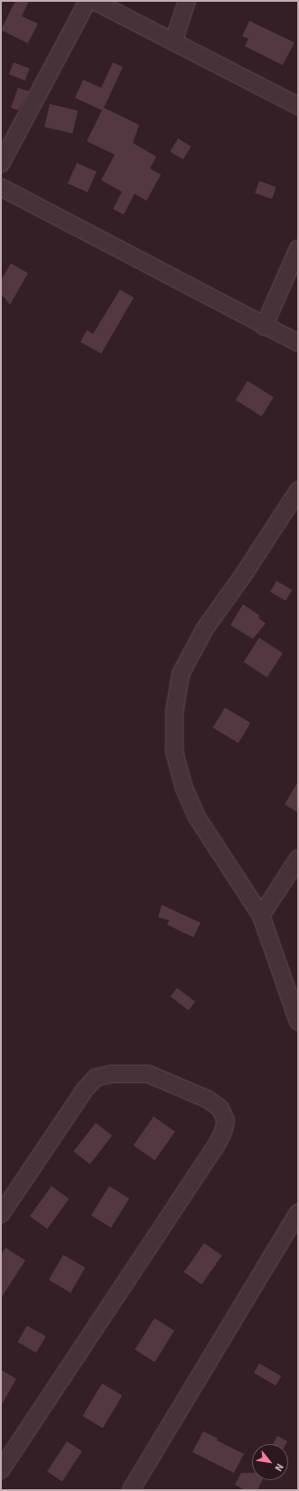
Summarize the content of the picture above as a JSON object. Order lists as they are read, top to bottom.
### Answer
{
  "north": "bottom right"
}
